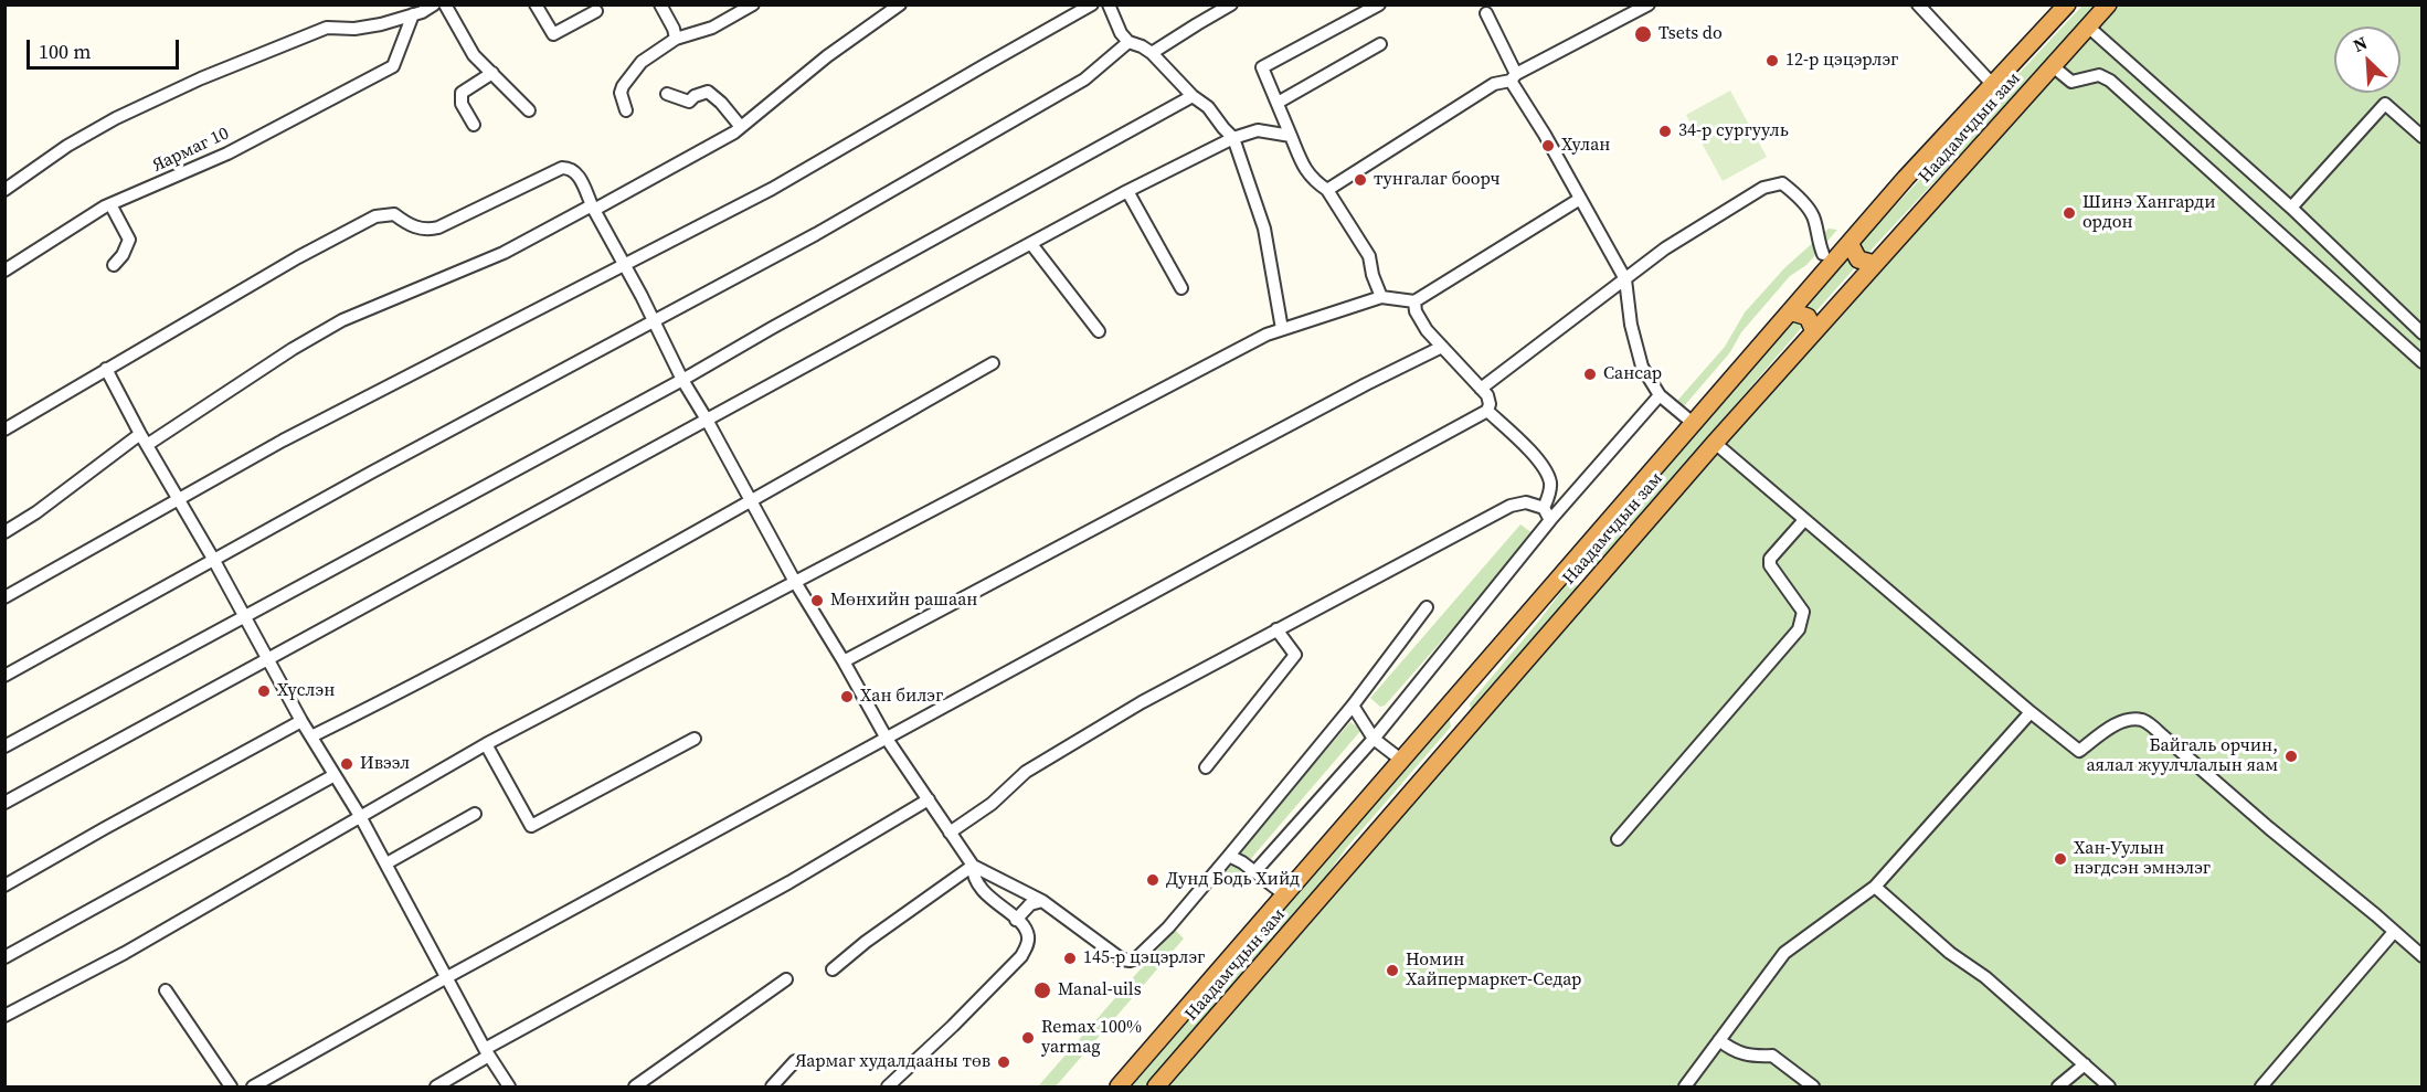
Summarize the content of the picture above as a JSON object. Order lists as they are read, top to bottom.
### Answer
{
  "streets": {
    "highway": ["Наадамчдын зам"],
    "street": ["Яармаг 10"]
  },
  "places": [
    "Tsets do",
    "12-р цэцэрлэг",
    "34-р сургууль",
    "Хулан",
    "тунгалаг боорч",
    "Шинэ Хангарди ордон",
    "Сансар",
    "Мөнхийн рашаан",
    "Хүслэн",
    "Хан билэг",
    "Байгаль орчин, аялал жуулчлалын яам",
    "Ивээл",
    "Хан-Уулын нэгдсэн эмнэлэг",
    "Дунд Бодь Хийд",
    "145-р цэцэрлэг",
    "Номин Хайпермаркет-Седар",
    "Manal-uils",
    "Remax 100% yarmag",
    "Яармаг худалдааны төв"
  ],
  "scale_bar": "100 m",
  "north": "top left"
}
